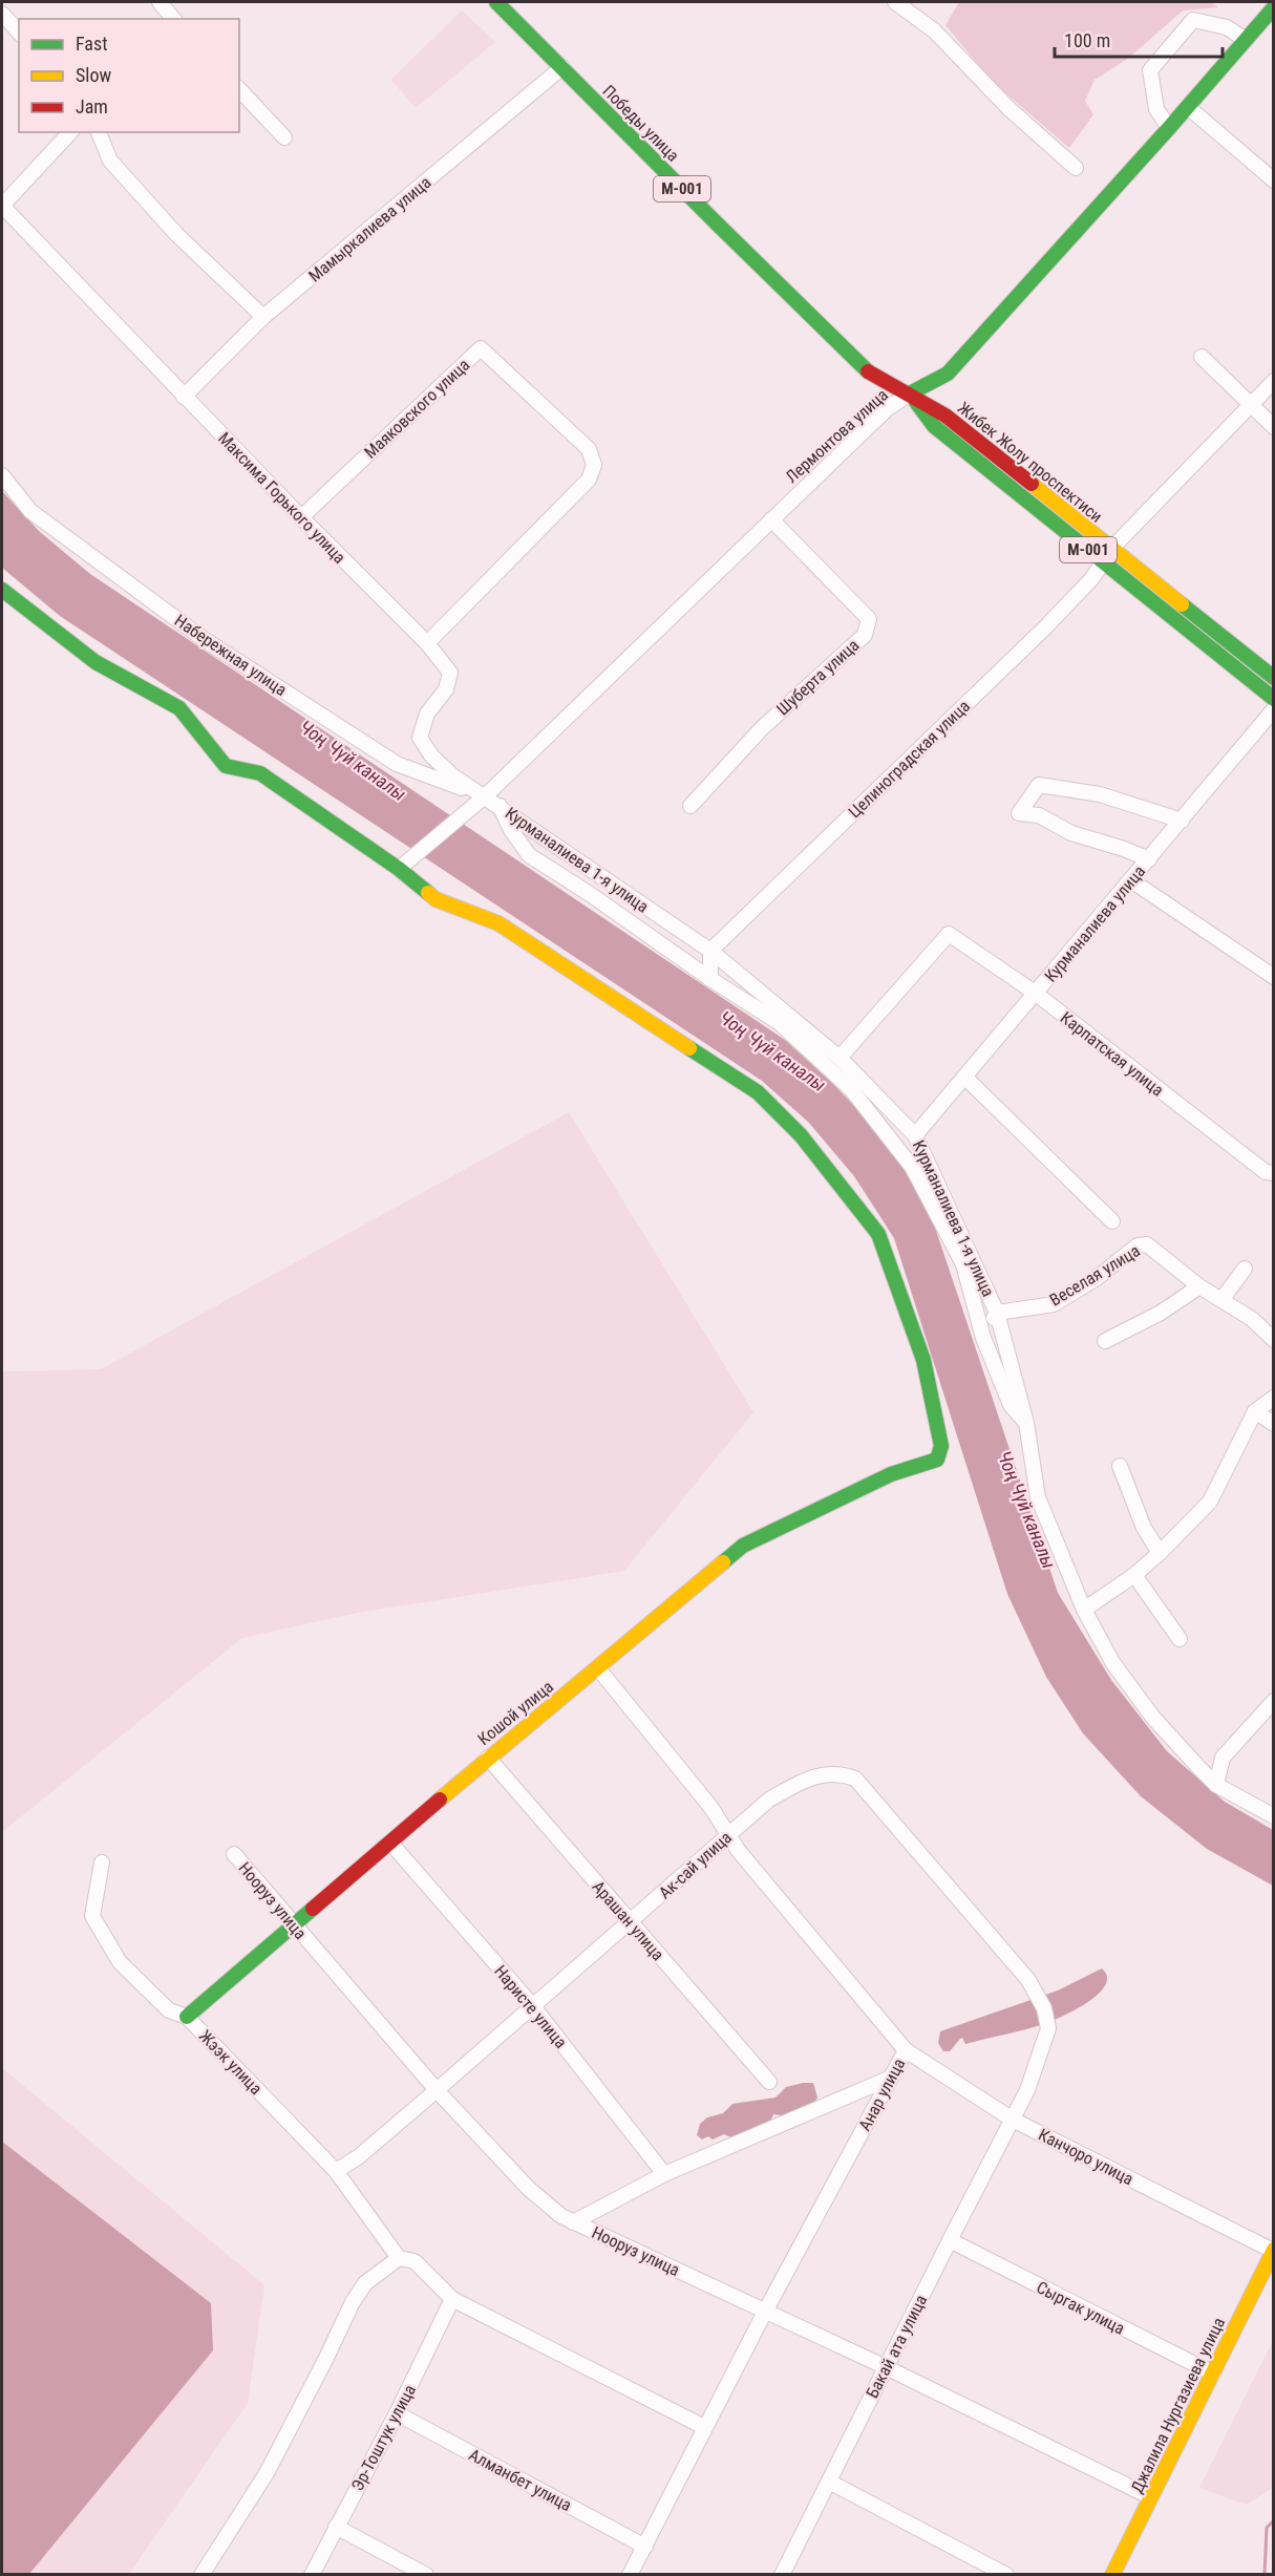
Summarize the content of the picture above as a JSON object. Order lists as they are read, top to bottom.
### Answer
{
  "streets": {
    "street": [
      "Победы улица",
      "М-001",
      "Мамыркалиева улица",
      "Маяковского улица",
      "Лермонтова улица",
      "Жибек Жолу проспектиси",
      "Максима Горького улица",
      "Набережная улица",
      "Шуберта улица",
      "Целиноградская улица",
      "Курманалиева 1-я улица",
      "Курманалиева улица",
      "Карпатская улица",
      "Веселая улица",
      "Кошой улица",
      "Ак-сай улица",
      "Нооруз улица",
      "Арашан улица",
      "Наристе улица",
      "Жээк улица",
      "Анар улица",
      "Канчоро улица",
      "Сыргак улица",
      "Бакай ата улица",
      "Джалила Нургазиева улица",
      "Эр-Тоштук улица",
      "Алманбет улица"
    ]
  },
  "crossings": [
    ["Победы улица", "Мамыркалиева улица"],
    ["Победы улица", "Жибек Жолу проспектиси"],
    ["Мамыркалиева улица", "Максима Горького улица"],
    ["Маяковского улица", "Максима Горького улица"],
    ["Лермонтова улица", "Жибек Жолу проспектиси"],
    ["Лермонтова улица", "Максима Горького улица"],
    ["Лермонтова улица", "Набережная улица"],
    ["Лермонтова улица", "Шуберта улица"],
    ["Лермонтова улица", "Курманалиева 1-я улица"],
    ["Лермонтова улица", "Кошой улица"],
    ["Жибек Жолу проспектиси", "Целиноградская улица"],
    ["Максима Горького улица", "Набережная улица"],
    ["Максима Горького улица", "Курманалиева 1-я улица"],
    ["Набережная улица", "Курманалиева 1-я улица"],
    ["Целиноградская улица", "Курманалиева 1-я улица"],
    ["Курманалиева 1-я улица", "Курманалиева улица"],
    ["Курманалиева 1-я улица", "Карпатская улица"],
    ["Курманалиева 1-я улица", "Веселая улица"],
    ["Курманалиева улица", "Карпатская улица"],
    ["Кошой улица", "Нооруз улица"],
    ["Кошой улица", "Арашан улица"],
    ["Кошой улица", "Наристе улица"],
    ["Кошой улица", "Жээк улица"],
    ["Кошой улица", "Анар улица"],
    ["Ак-сай улица", "Нооруз улица"],
    ["Ак-сай улица", "Арашан улица"],
    ["Ак-сай улица", "Наристе улица"],
    ["Ак-сай улица", "Жээк улица"],
    ["Ак-сай улица", "Анар улица"],
    ["Ак-сай улица", "Канчоро улица"],
    ["Ак-сай улица", "Бакай ата улица"],
    ["Нооруз улица", "Анар улица"],
    ["Нооруз улица", "Бакай ата улица"],
    ["Нооруз улица", "Джалила Нургазиева улица"],
    ["Жээк улица", "Анар улица"],
    ["Жээк улица", "Эр-Тоштук улица"],
    ["Анар улица", "Канчоро улица"],
    ["Анар улица", "Алманбет улица"],
    ["Канчоро улица", "Бакай ата улица"],
    ["Канчоро улица", "Джалила Нургазиева улица"],
    ["Сыргак улица", "Бакай ата улица"],
    ["Сыргак улица", "Джалила Нургазиева улица"],
    ["Эр-Тоштук улица", "Алманбет улица"]
  ],
  "water": ["Чоң Чүй каналы"],
  "legend": ["Fast", "Slow", "Jam"],
  "scale_bar": "100 m"
}
